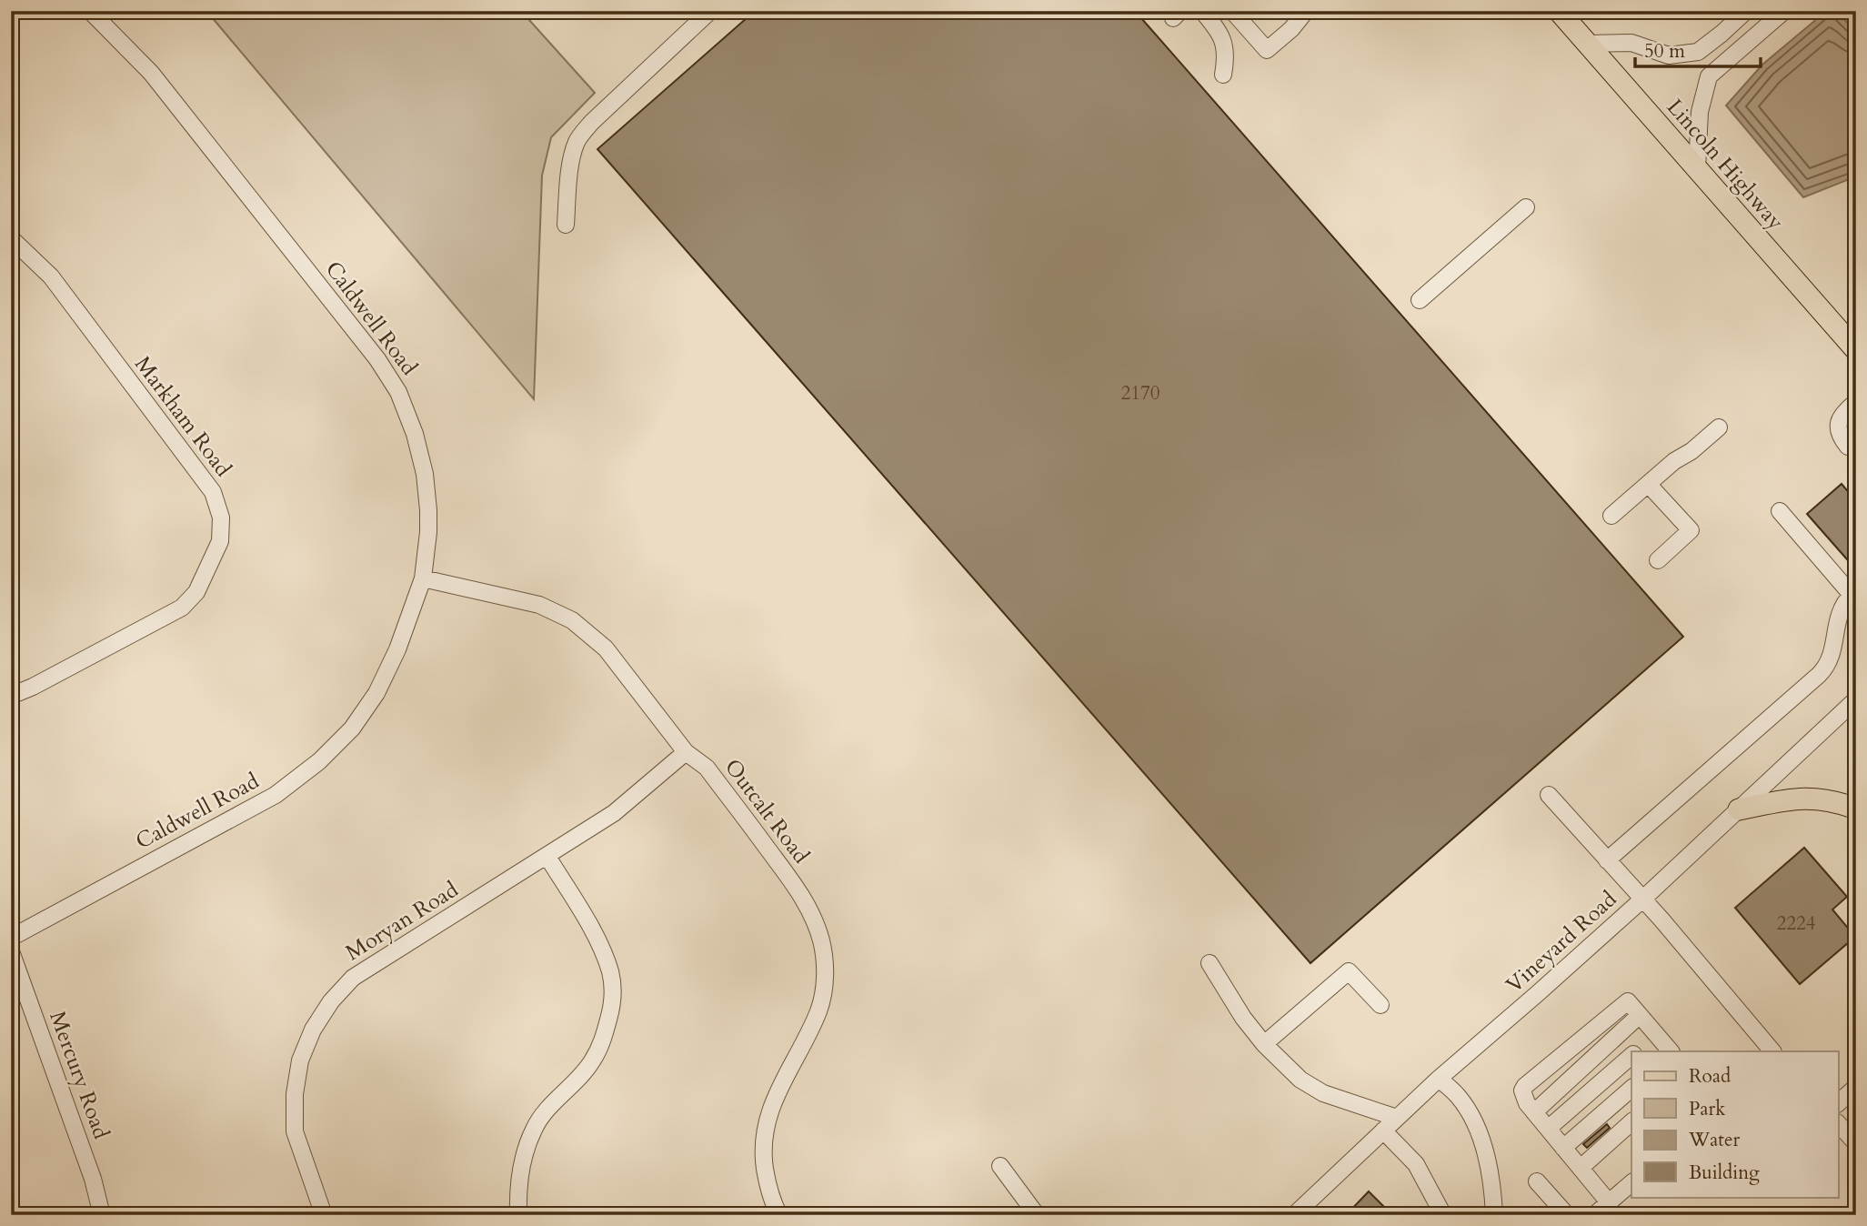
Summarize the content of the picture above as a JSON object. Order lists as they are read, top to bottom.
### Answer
{
  "streets": {
    "main road": ["Lincoln Highway"],
    "street": [
      "Caldwell Road",
      "Markham Road",
      "Outcalt Road",
      "Moryan Road",
      "Vineyard Road",
      "Mercury Road"
    ]
  },
  "crossings": [
    ["Caldwell Road", "Outcalt Road"],
    ["Outcalt Road", "Moryan Road"]
  ],
  "house_numbers": ["2170", "2224"],
  "legend": [
    "Road",
    "Park",
    "Water",
    "Building"
  ],
  "scale_bar": "50 m"
}
